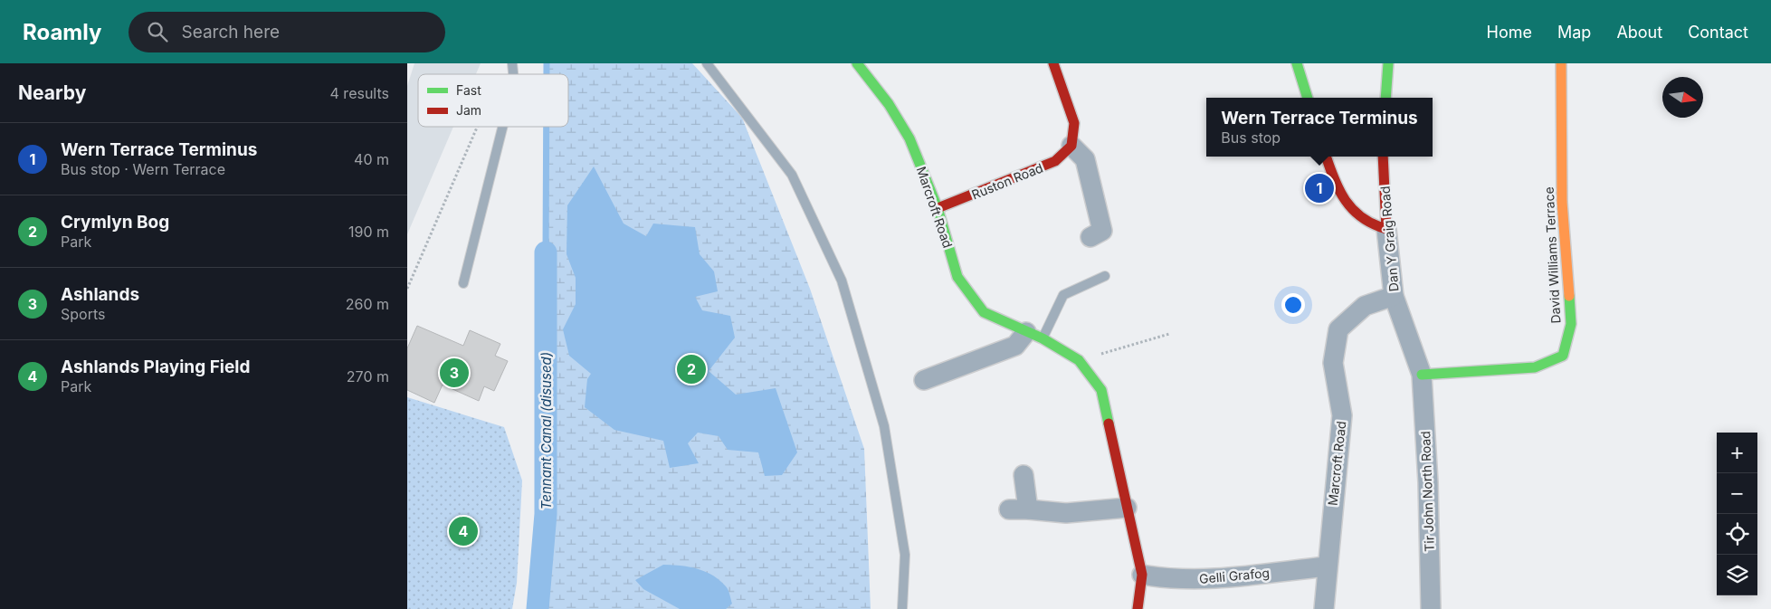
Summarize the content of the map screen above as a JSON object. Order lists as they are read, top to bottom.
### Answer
{
  "streets": {
    "street": [
      "Ruston Road",
      "Marcroft Road",
      "Dan Y Graig Road",
      "David Williams Terrace",
      "Tir John North Road",
      "Gelli Grafog"
    ]
  },
  "crossings": [
    ["Ruston Road", "Marcroft Road"],
    ["Marcroft Road", "Dan Y Graig Road"],
    ["Marcroft Road", "Gelli Grafog"],
    ["Dan Y Graig Road", "David Williams Terrace"],
    ["Dan Y Graig Road", "Tir John North Road"],
    ["David Williams Terrace", "Tir John North Road"]
  ],
  "water": ["Tennant Canal (disused)"],
  "legend": ["Fast", "Jam"],
  "north": "right",
  "page": {
    "header": "Roamly",
    "search": "Search here",
    "nav": [
      "Home",
      "Map",
      "About",
      "Contact"
    ],
    "heading": ["Nearby", "4 results"],
    "popup": ["Wern Terrace Terminus", "Bus stop"],
    "list": [
      {
        "mark": "1",
        "name": "Wern Terrace Terminus",
        "note": "Bus stop · Wern Terrace",
        "value": "40 m"
      },
      {
        "mark": "2",
        "name": "Crymlyn Bog",
        "note": "Park",
        "value": "190 m"
      },
      {
        "mark": "3",
        "name": "Ashlands",
        "note": "Sports",
        "value": "260 m"
      },
      {
        "mark": "4",
        "name": "Ashlands Playing Field",
        "note": "Park",
        "value": "270 m"
      }
    ],
    "pins": [
      "1",
      "2",
      "3",
      "4"
    ],
    "map_buttons": ["+", "−"]
  }
}
